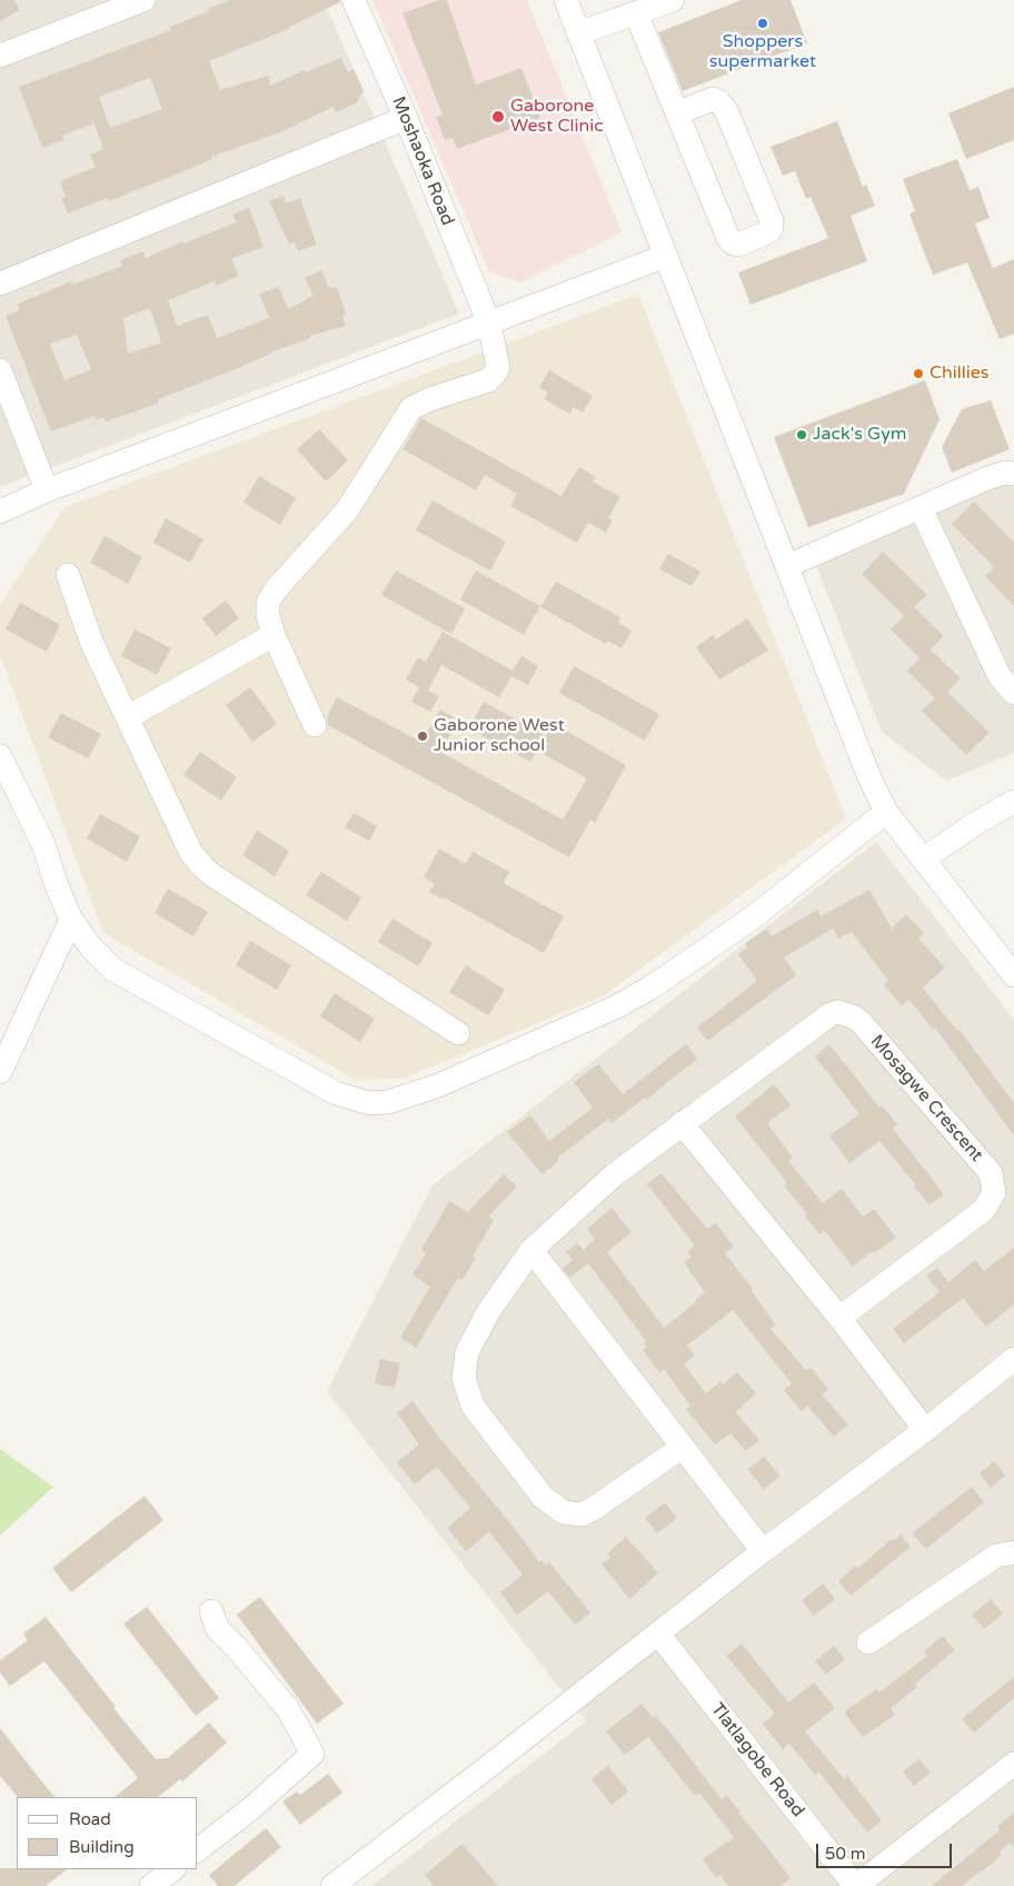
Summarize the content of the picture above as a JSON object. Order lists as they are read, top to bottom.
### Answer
{
  "streets": {
    "street": ["Moshaoka Road", "Mosagwe Crescent", "Tlatlagobe Road"]
  },
  "places": [
    "Shoppers supermarket",
    "Gaborone West Clinic",
    "Chillies",
    "Jack's Gym",
    "Gaborone West Junior school"
  ],
  "legend": ["Road", "Building"],
  "scale_bar": "50 m"
}
